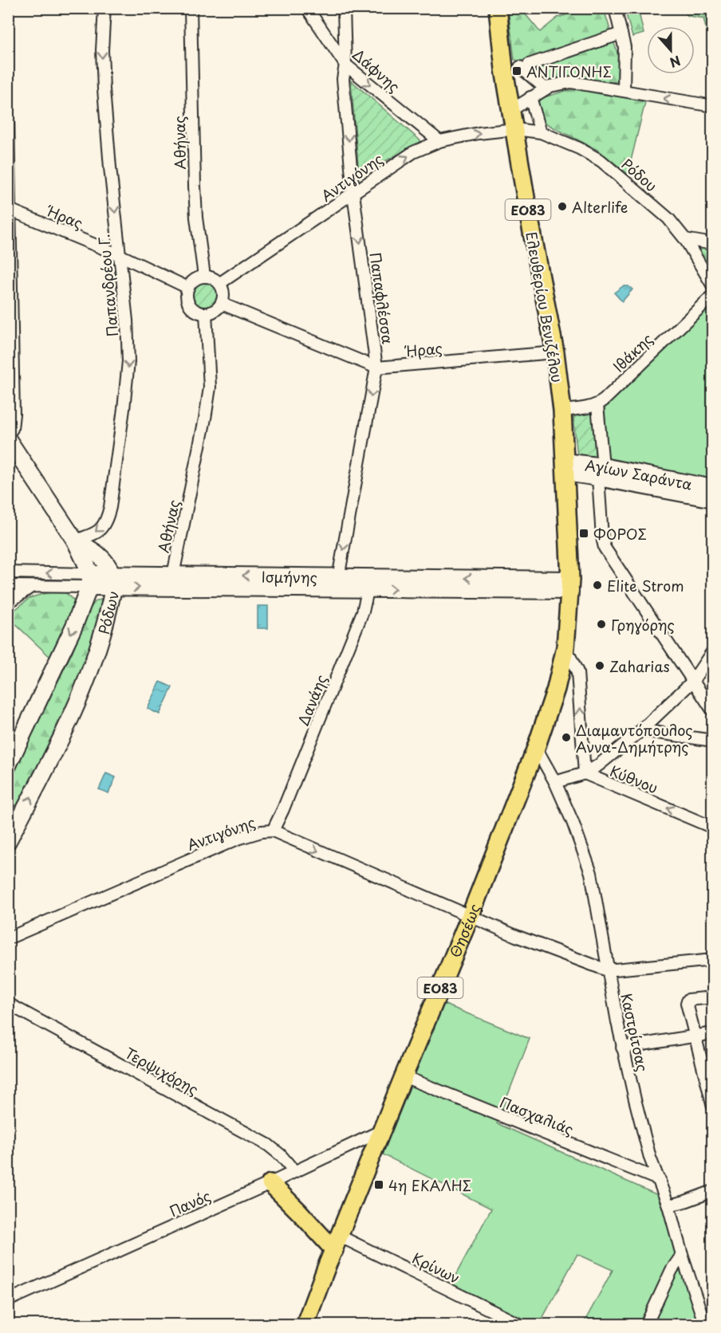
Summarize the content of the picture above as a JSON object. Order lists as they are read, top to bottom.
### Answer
{
  "streets": {
    "main road": ["ΕΟ83", "Ελευθερίου Βενιζέλου", "Θησέως"],
    "street": [
      "Δάφνης",
      "Αθήνας",
      "Ρόδου",
      "Αντιγόνης",
      "Ήρας",
      "Παπανδρέου Γ.",
      "Παπαφλέσσα",
      "Ιθάκης",
      "Αγίων Σαράντα",
      "Ισμήνης",
      "Ρόδων",
      "Δανάης",
      "Κύθνου",
      "Καστρίτσας",
      "Τερψιχόρης",
      "Πασχαλιάς",
      "Πανός",
      "Κρίνων"
    ]
  },
  "crossings": [
    ["Δάφνης", "Αντιγόνης"],
    ["Δάφνης", "Παπαφλέσσα"],
    ["Αθήνας", "Αντιγόνης"],
    ["Αθήνας", "Ήρας"],
    ["Αθήνας", "Ισμήνης"],
    ["Ρόδου", "Αντιγόνης"],
    ["Ρόδου", "Ελευθερίου Βενιζέλου"],
    ["Αντιγόνης", "Ήρας"],
    ["Αντιγόνης", "Παπαφλέσσα"],
    ["Αντιγόνης", "Ελευθερίου Βενιζέλου"],
    ["Αντιγόνης", "Δανάης"],
    ["Αντιγόνης", "Θησέως"],
    ["Αντιγόνης", "Καστρίτσας"],
    ["Ήρας", "Παπανδρέου Γ."],
    ["Ήρας", "Παπαφλέσσα"],
    ["Ήρας", "Ελευθερίου Βενιζέλου"],
    ["Παπανδρέου Γ.", "Ρόδων"],
    ["Παπαφλέσσα", "Ισμήνης"],
    ["Ελευθερίου Βενιζέλου", "Αγίων Σαράντα"],
    ["Ελευθερίου Βενιζέλου", "Ισμήνης"],
    ["Ελευθερίου Βενιζέλου", "Θησέως"],
    ["Ισμήνης", "Ρόδων"],
    ["Ισμήνης", "Δανάης"],
    ["Ισμήνης", "Θησέως"],
    ["Θησέως", "Καστρίτσας"],
    ["Θησέως", "Πασχαλιάς"],
    ["Θησέως", "Πανός"],
    ["Θησέως", "Κρίνων"],
    ["Καστρίτσας", "Πασχαλιάς"],
    ["Τερψιχόρης", "Πανός"]
  ],
  "one_way": [
    "Δάφνης",
    "Αντιγόνης",
    "Παπανδρέου Γ.",
    "Παπαφλέσσα"
  ],
  "places": {
    "transit": ["ΑΝΤΙΓΟΝΗΣ", "ΦΟΡΟΣ", "4η ΕΚΑΛΗΣ"],
    "other": [
      "Alterlife",
      "Elite Strom",
      "Γρηγόρης",
      "Zaharias",
      "Διαμαντόπουλος Αννα-Δημήτρης"
    ]
  },
  "north": "bottom"
}
